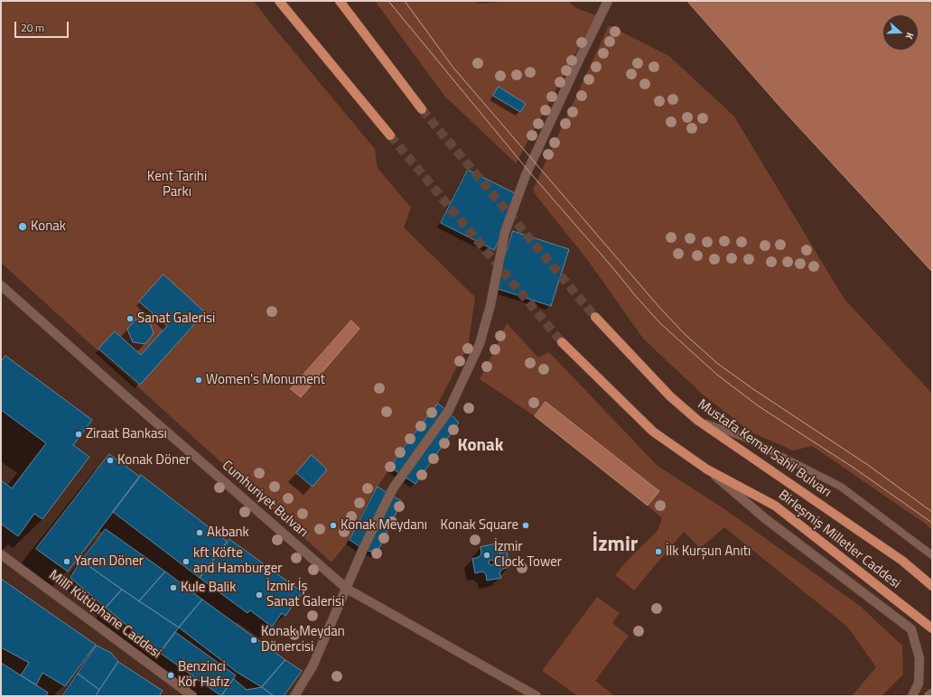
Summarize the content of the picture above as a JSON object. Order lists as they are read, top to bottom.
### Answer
{
  "streets": {
    "main road": ["Mustafa Kemal Sahil Bulvarı", "Birleşmiş Milletler Caddesi"],
    "street": ["Cumhuriyet Bulvarı", "Millî Kütüphane Caddesi"]
  },
  "districts": ["Konak", "İzmir"],
  "parks": ["Kent Tarihi Parkı"],
  "places": [
    "Konak",
    "Sanat Galerisi",
    "Women's Monument",
    "Ziraat Bankası",
    "Konak Döner",
    "Konak Meydanı",
    "Konak Square",
    "Akbank",
    "İlk Kurşun Anıtı",
    "İzmir Clock Tower",
    "Yaren Döner",
    "kft Köfte and Hamburger",
    "Kule Balik",
    "İzmir İş Sanat Galerisi",
    "Konak Meydan Dönercisi",
    "Benzinci Kör Hafız"
  ],
  "scale_bar": "20 m",
  "north": "right"
}
